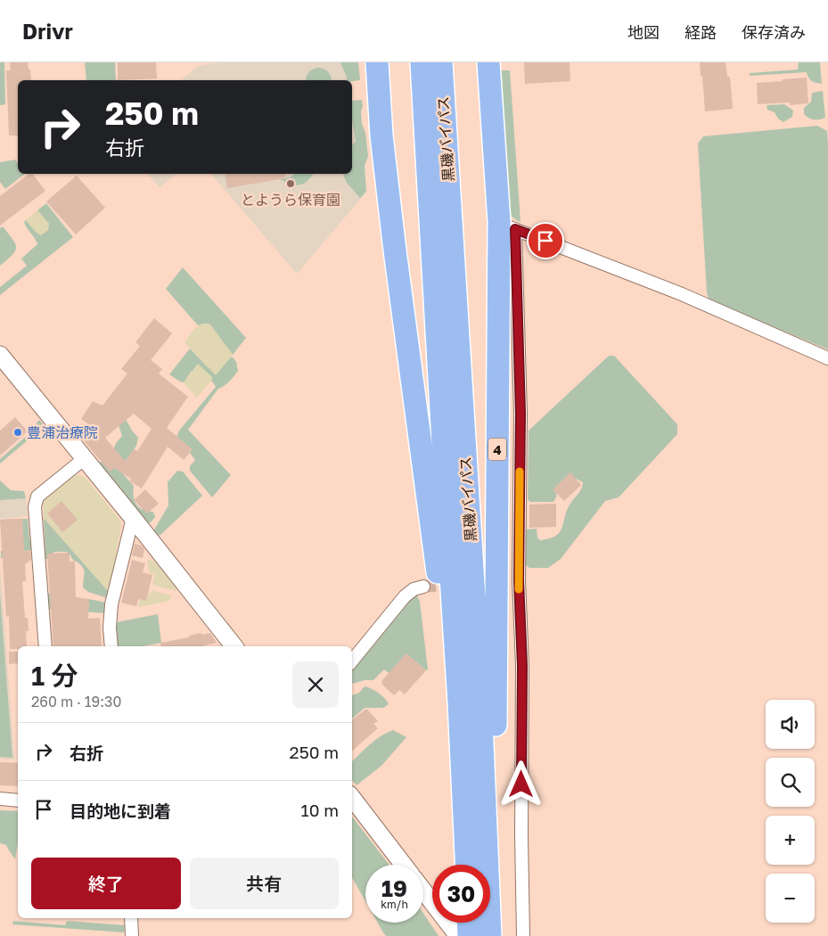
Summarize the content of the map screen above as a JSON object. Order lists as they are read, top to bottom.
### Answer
{
  "streets": {
    "highway": ["黒磯バイパス", "4"]
  },
  "crossings": [
    ["黒磯バイパス", "4"]
  ],
  "places": ["とようら保育園", "豊浦治療院"],
  "page": {
    "header": "Drivr",
    "nav": ["地図", "経路", "保存済み"],
    "turn": ["250 m", "右折"],
    "heading": ["1 分", "260 m · 19:30"],
    "map_buttons": ["+", "−"],
    "list": [
      {
        "name": "右折",
        "value": "250 m"
      },
      {
        "name": "目的地に到着",
        "value": "10 m"
      }
    ],
    "buttons": ["終了", "共有"],
    "speed": "19 km/h",
    "limit": "30"
  }
}
